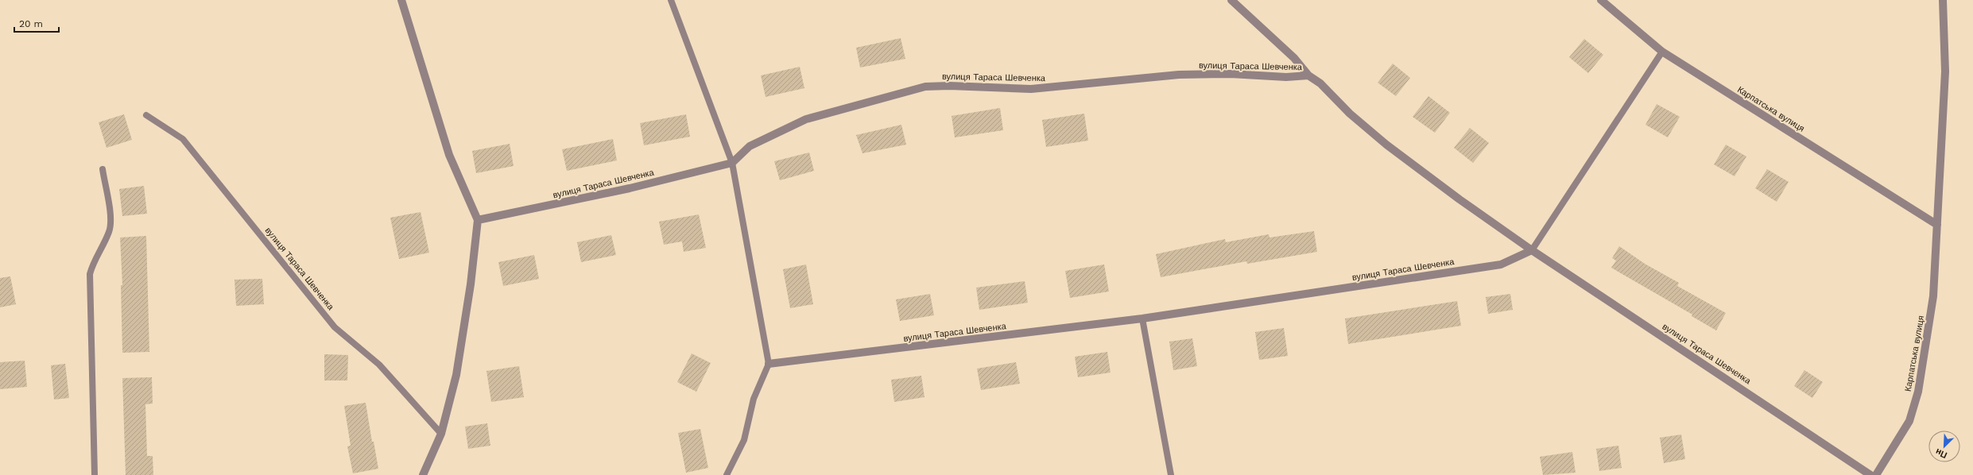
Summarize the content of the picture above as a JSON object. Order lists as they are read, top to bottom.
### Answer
{
  "streets": {
    "street": ["вулиця Тараса Шевченка", "Карпатська вулиця"]
  },
  "scale_bar": "20 m",
  "north": "bottom left"
}
